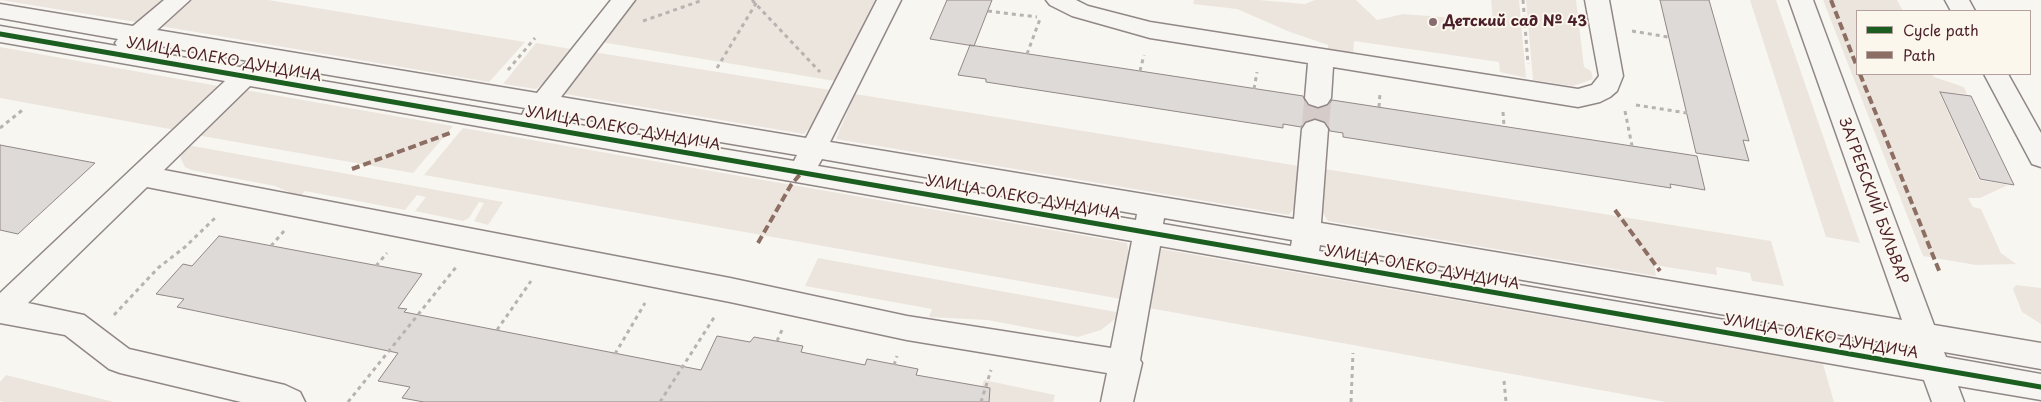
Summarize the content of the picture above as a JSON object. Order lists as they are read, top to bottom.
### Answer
{
  "streets": {
    "street": ["УЛИЦА ОЛЕКО ДУНДИЧА", "ЗАГРЕБСКИЙ БУЛЬВАР"]
  },
  "crossings": [
    ["УЛИЦА ОЛЕКО ДУНДИЧА", "ЗАГРЕБСКИЙ БУЛЬВАР"]
  ],
  "places": ["Детский сад № 43"],
  "legend": ["Cycle path", "Path"]
}
